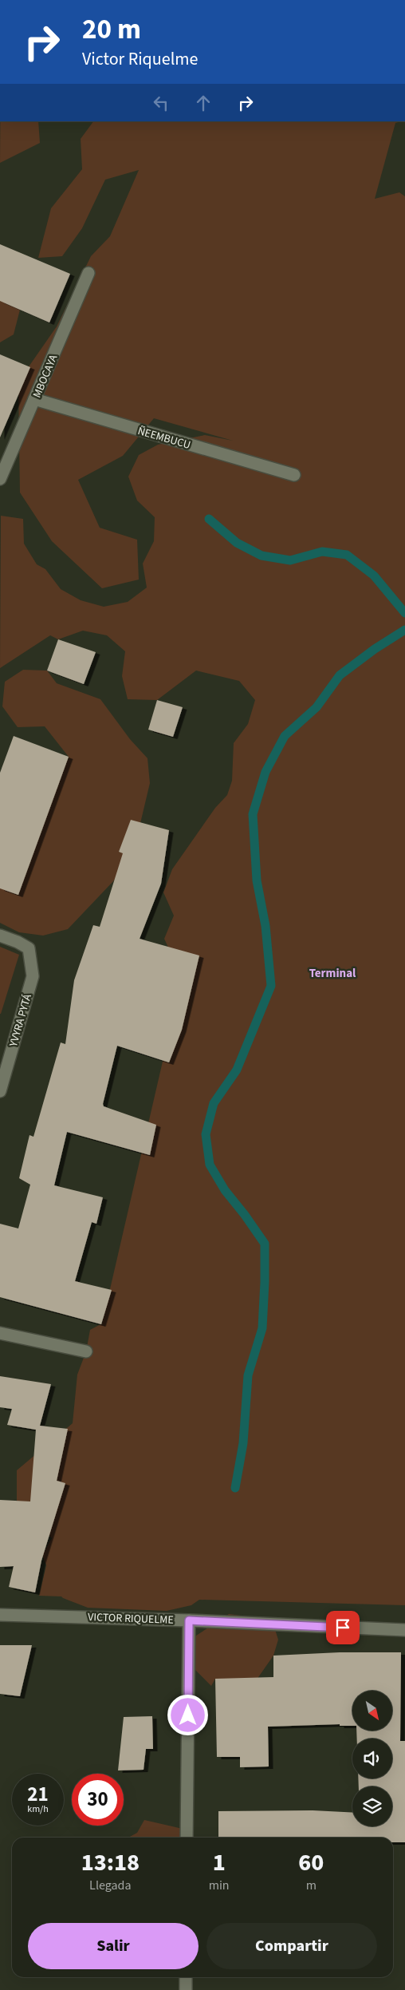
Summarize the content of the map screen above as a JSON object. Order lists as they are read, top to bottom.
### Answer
{
  "streets": {
    "street": [
      "MBOCAYA",
      "ÑEEMBUCU",
      "YVYRA PYTÁ",
      "VICTOR RIQUELME"
    ]
  },
  "crossings": [
    ["MBOCAYA", "ÑEEMBUCU"]
  ],
  "districts": ["Terminal"],
  "north": "bottom right",
  "page": {
    "turn": ["20 m", "Victor Riquelme"],
    "speed": "21 km/h",
    "limit": "30",
    "eta": [
      "13:18",
      "Llegada",
      "1",
      "min",
      "60",
      "m"
    ],
    "buttons": ["Salir", "Compartir"]
  }
}
